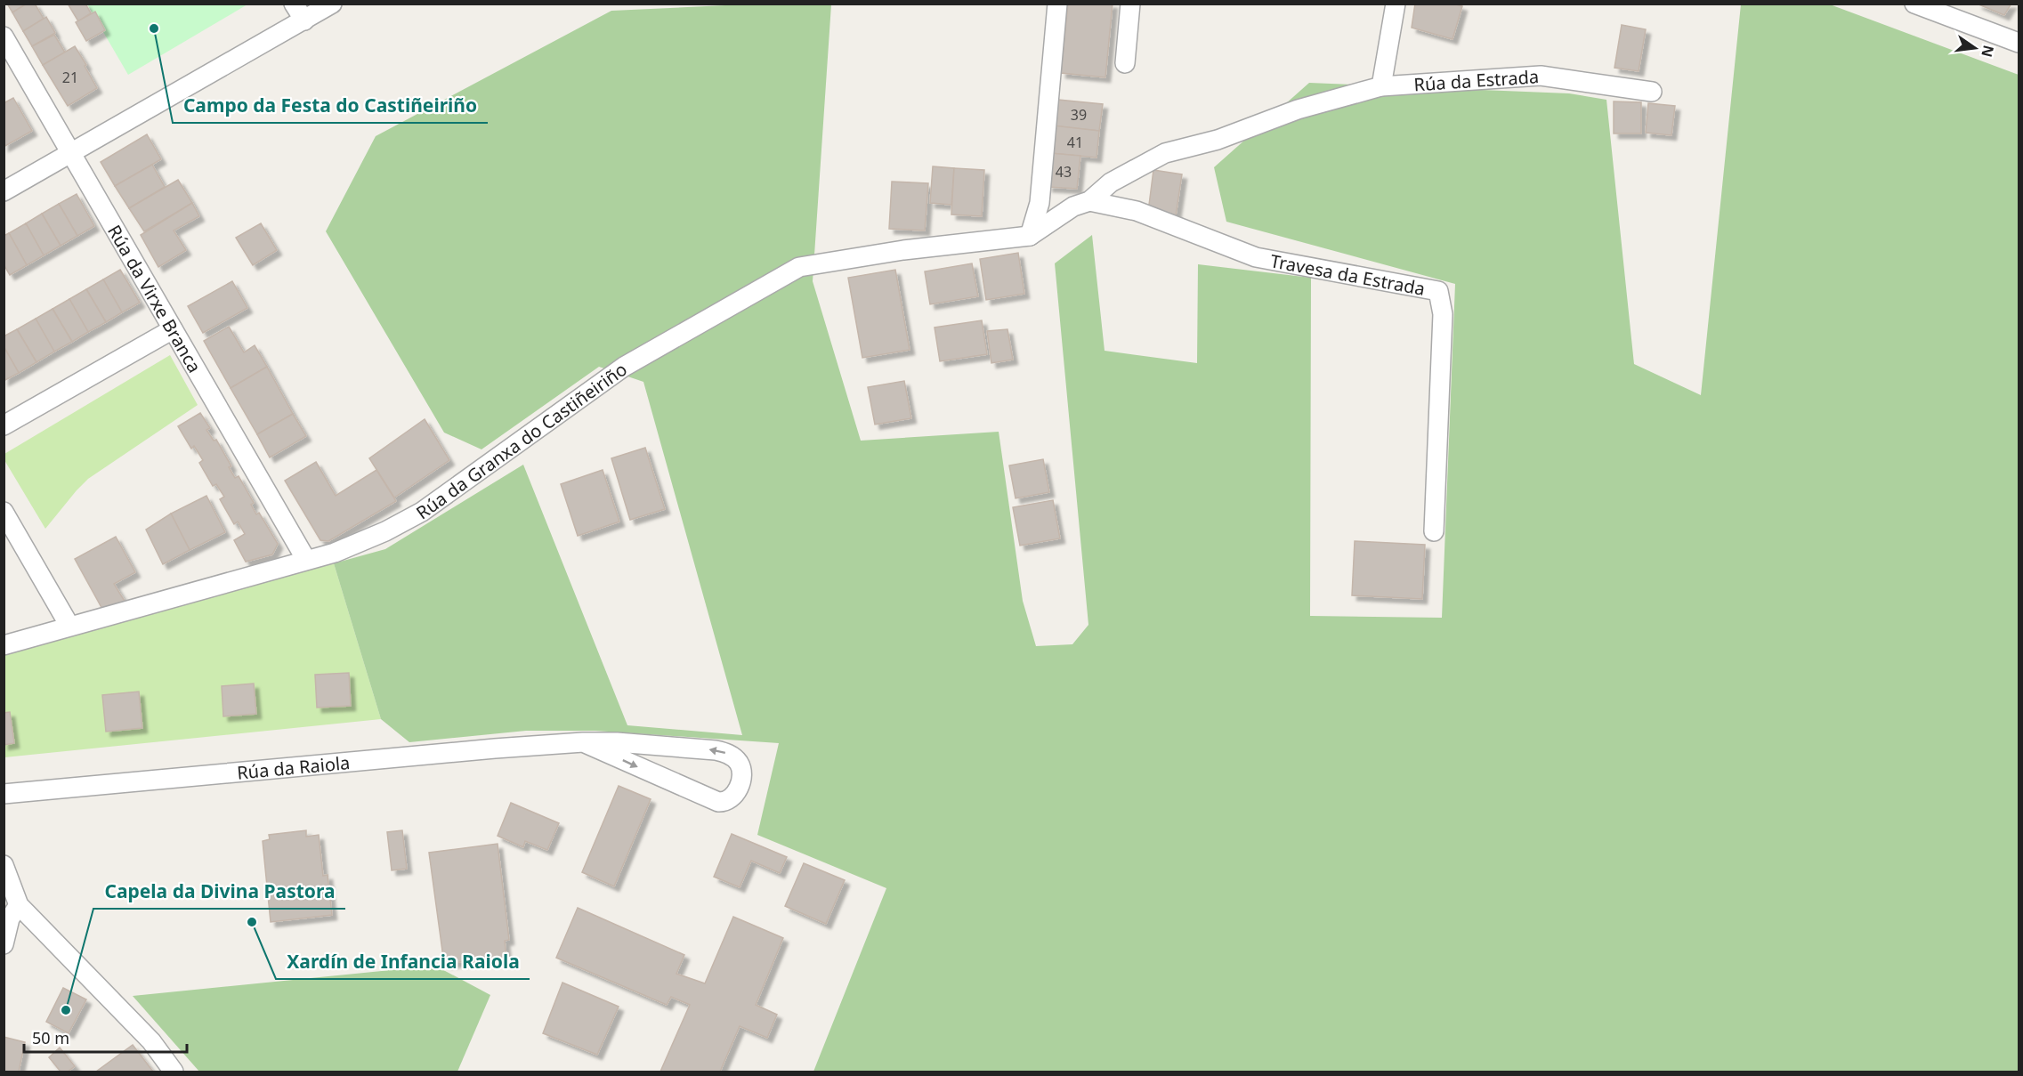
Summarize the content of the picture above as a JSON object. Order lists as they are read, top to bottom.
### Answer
{
  "streets": {
    "street": [
      "Rúa da Estrada",
      "Travesa da Estrada",
      "Rúa da Virxe Branca",
      "Rúa da Granxa do Castiñeiriño",
      "Rúa da Raiola"
    ]
  },
  "crossings": [
    ["Rúa da Virxe Branca", "Rúa da Granxa do Castiñeiriño"]
  ],
  "places": ["Campo da Festa do Castiñeiriño", "Xardín de Infancia Raiola", "Capela da Divina Pastora"],
  "house_numbers": [
    "21",
    "39",
    "41",
    "43"
  ],
  "scale_bar": "50 m",
  "north": "right"
}
